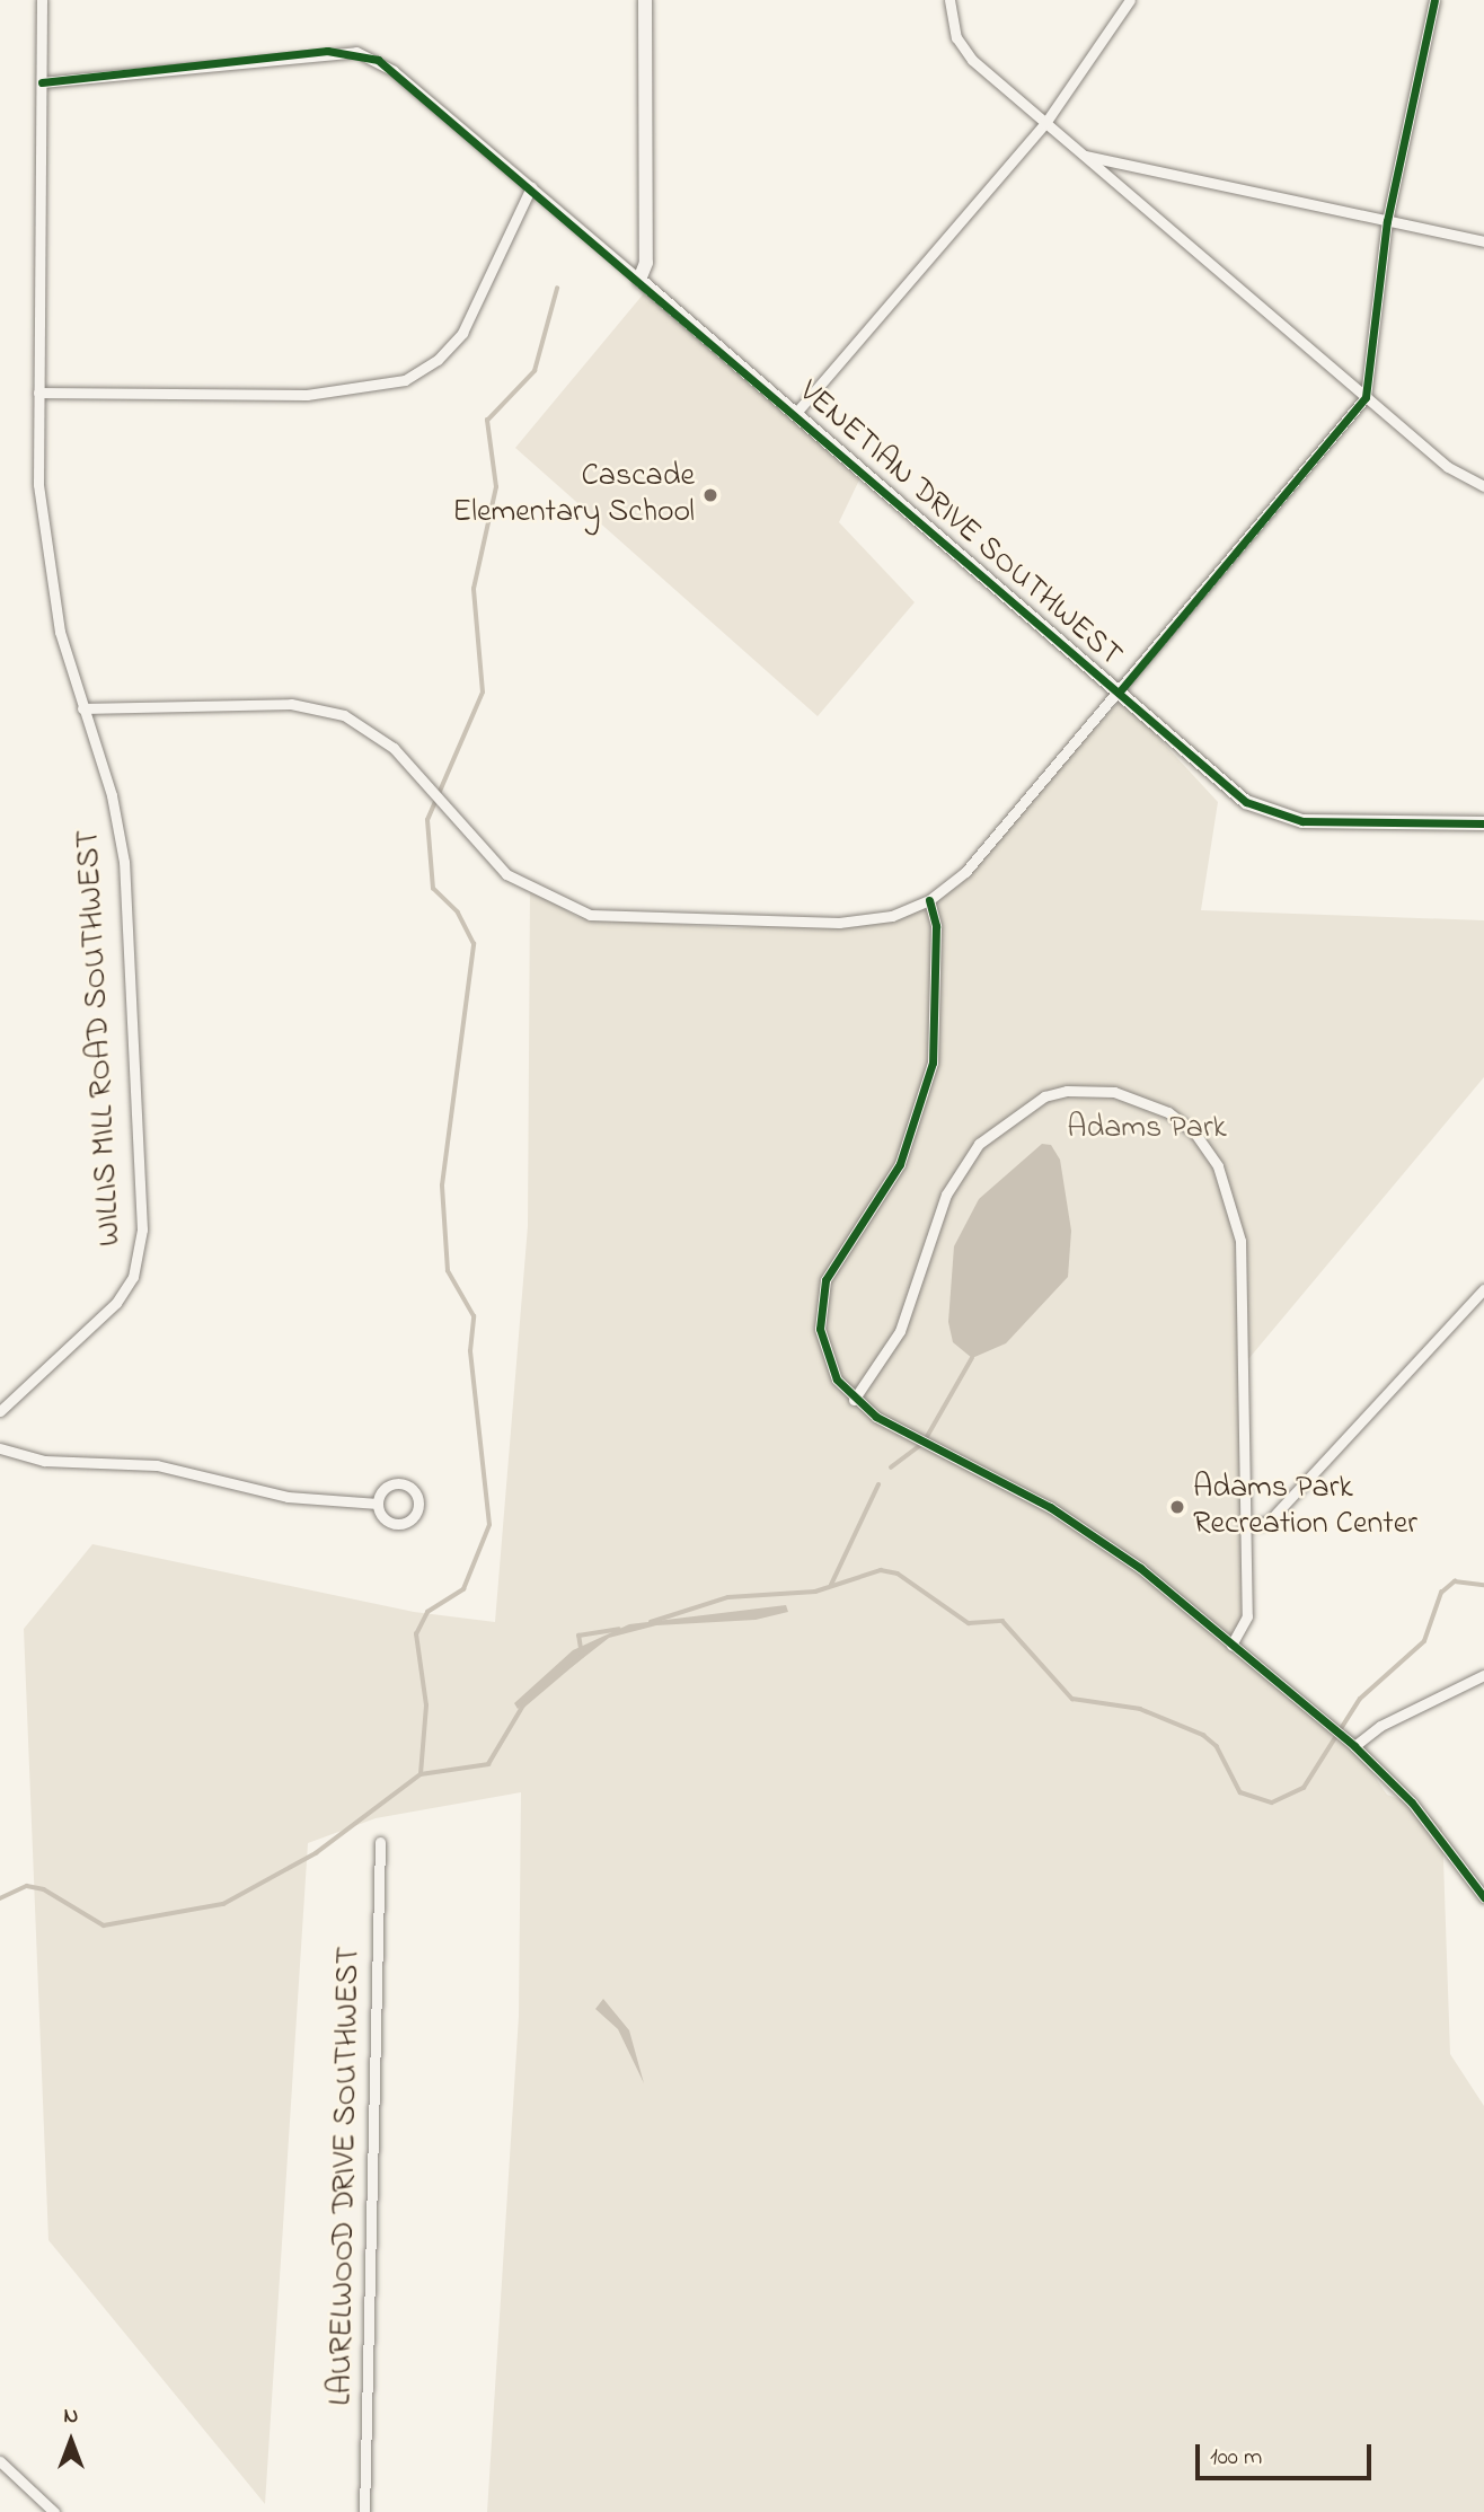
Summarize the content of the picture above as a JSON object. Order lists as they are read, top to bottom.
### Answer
{
  "streets": {
    "street": ["VENETIAN DRIVE SOUTHWEST", "WILLIS MILL ROAD SOUTHWEST", "LAURELWOOD DRIVE SOUTHWEST"]
  },
  "parks": ["Adams Park"],
  "places": ["Cascade Elementary School", "Adams Park Recreation Center"],
  "scale_bar": "100 m",
  "north": "top"
}
